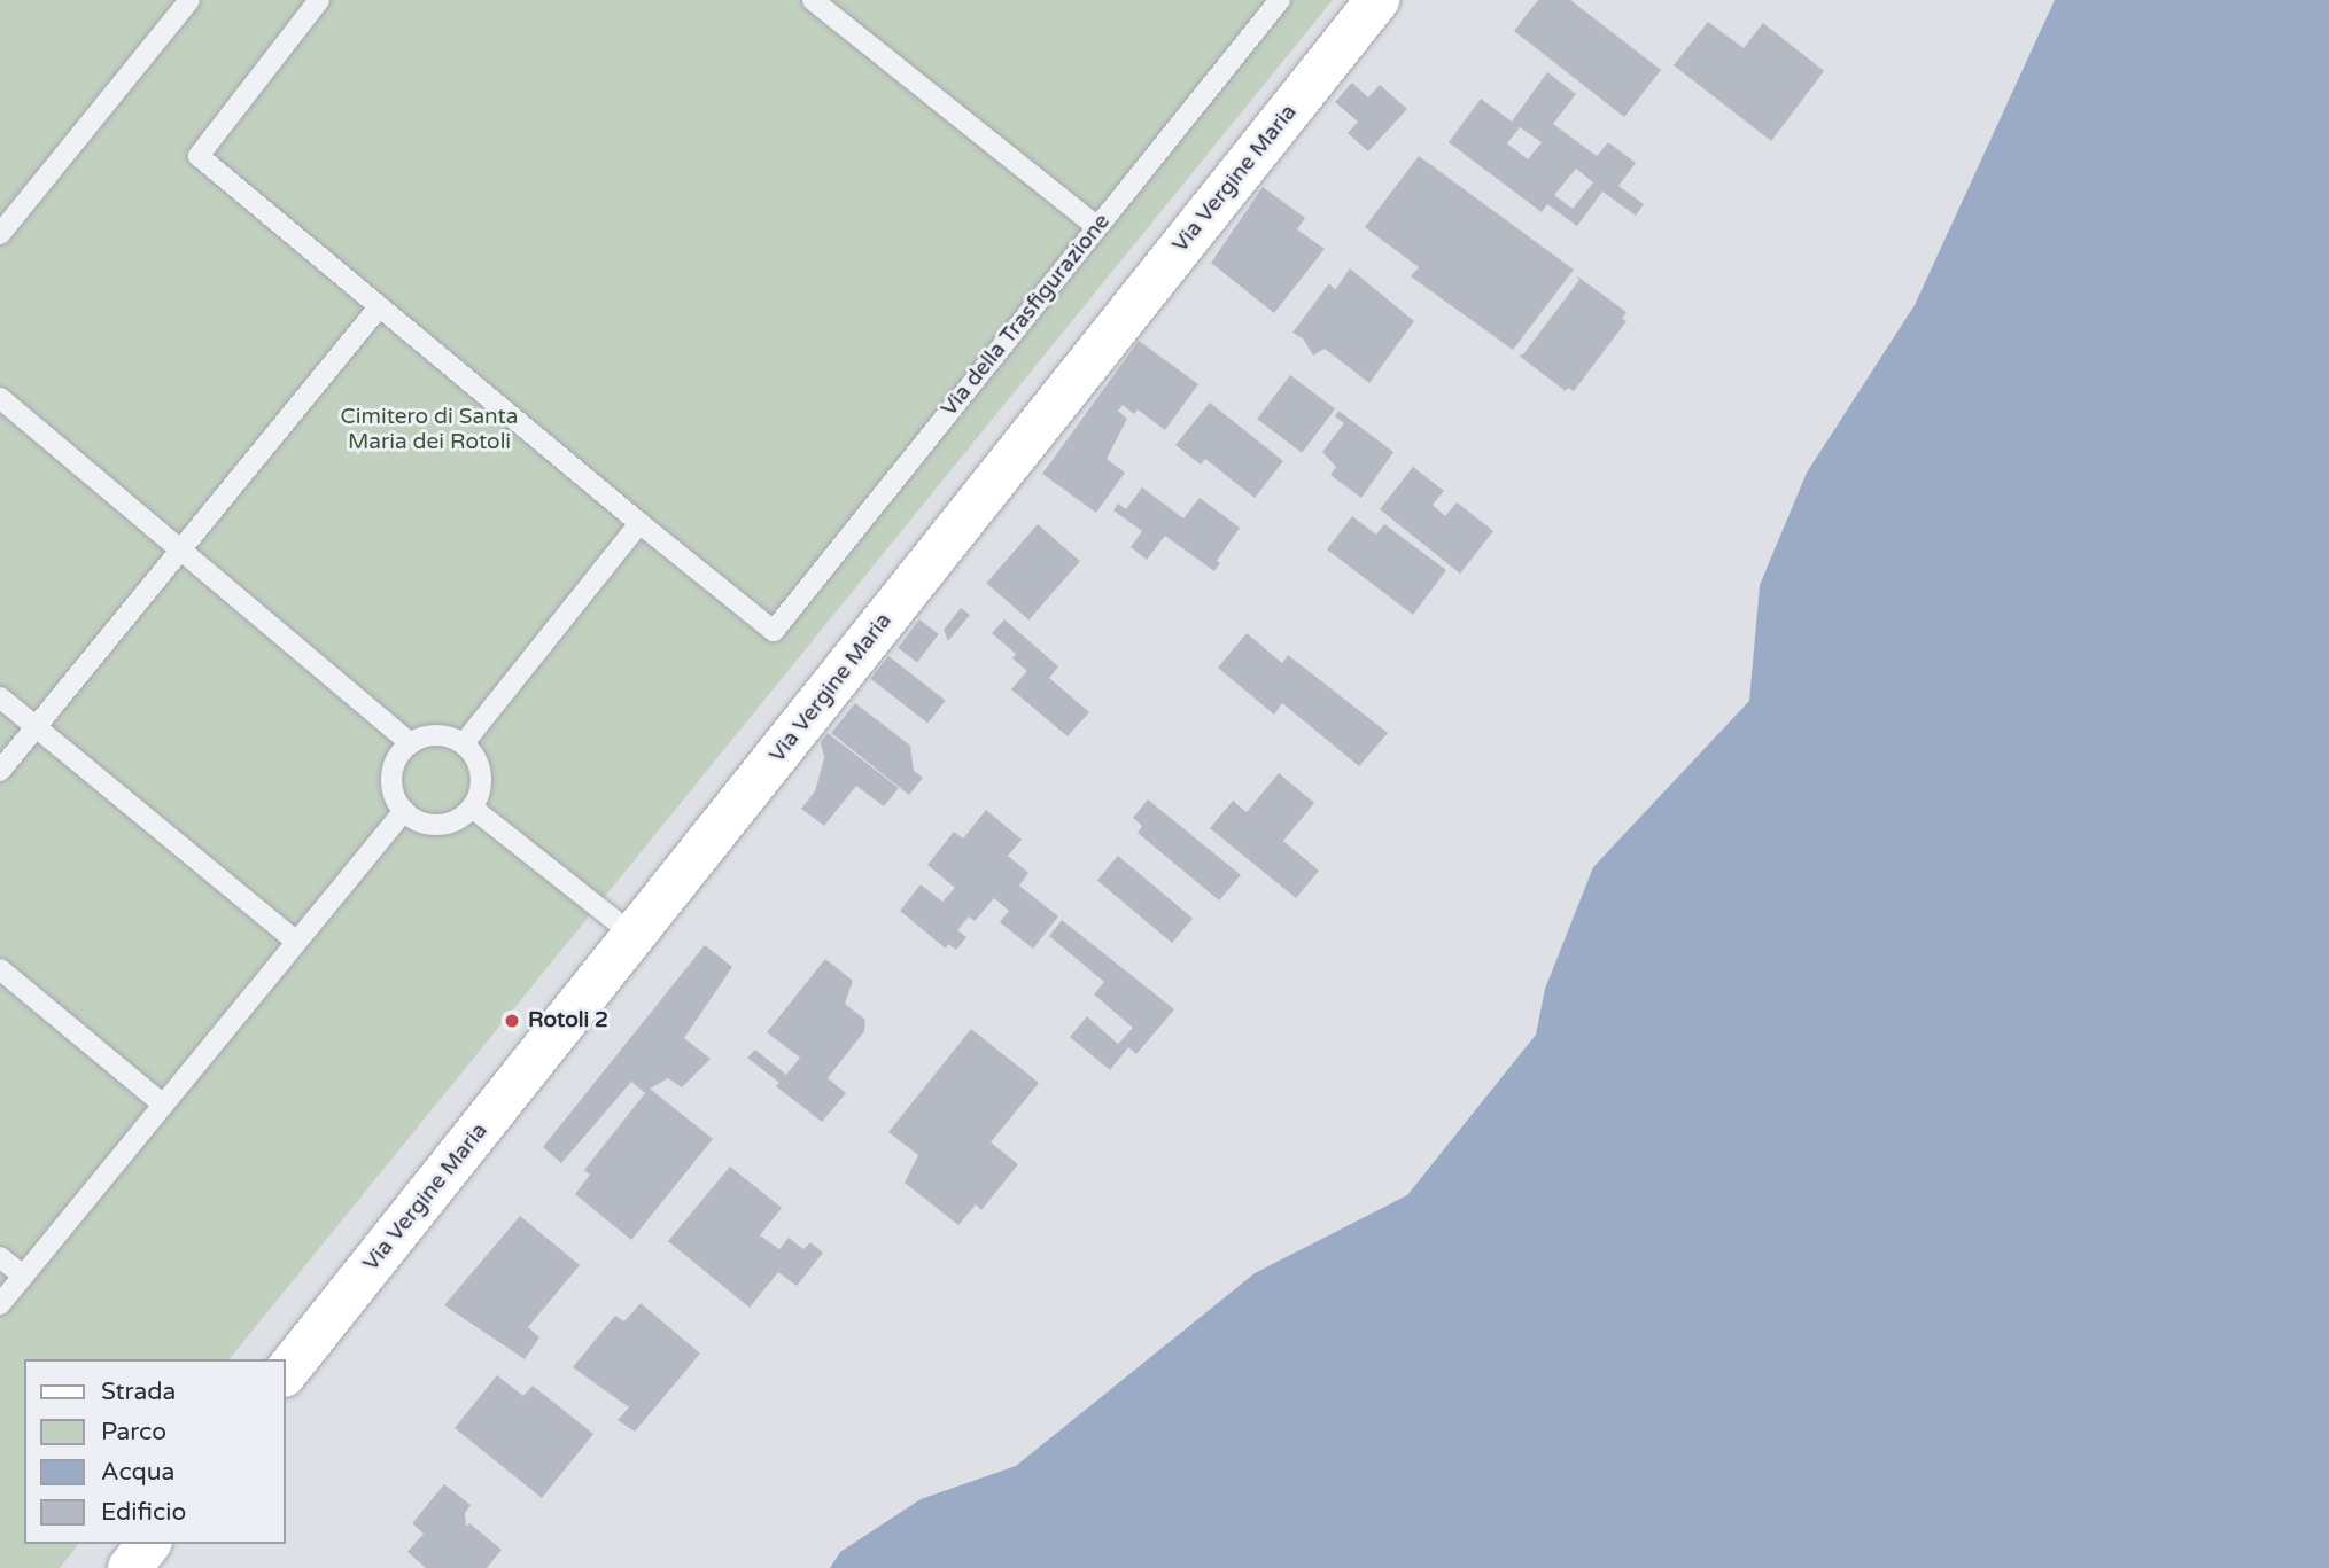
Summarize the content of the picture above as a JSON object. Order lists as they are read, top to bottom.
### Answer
{
  "streets": {
    "main road": ["Via Vergine Maria"],
    "lane": ["Via della Trasfigurazione"]
  },
  "parks": ["Cimitero di Santa Maria dei Rotoli"],
  "places": ["Rotoli 2"],
  "legend": [
    "Strada",
    "Parco",
    "Acqua",
    "Edificio"
  ]
}
